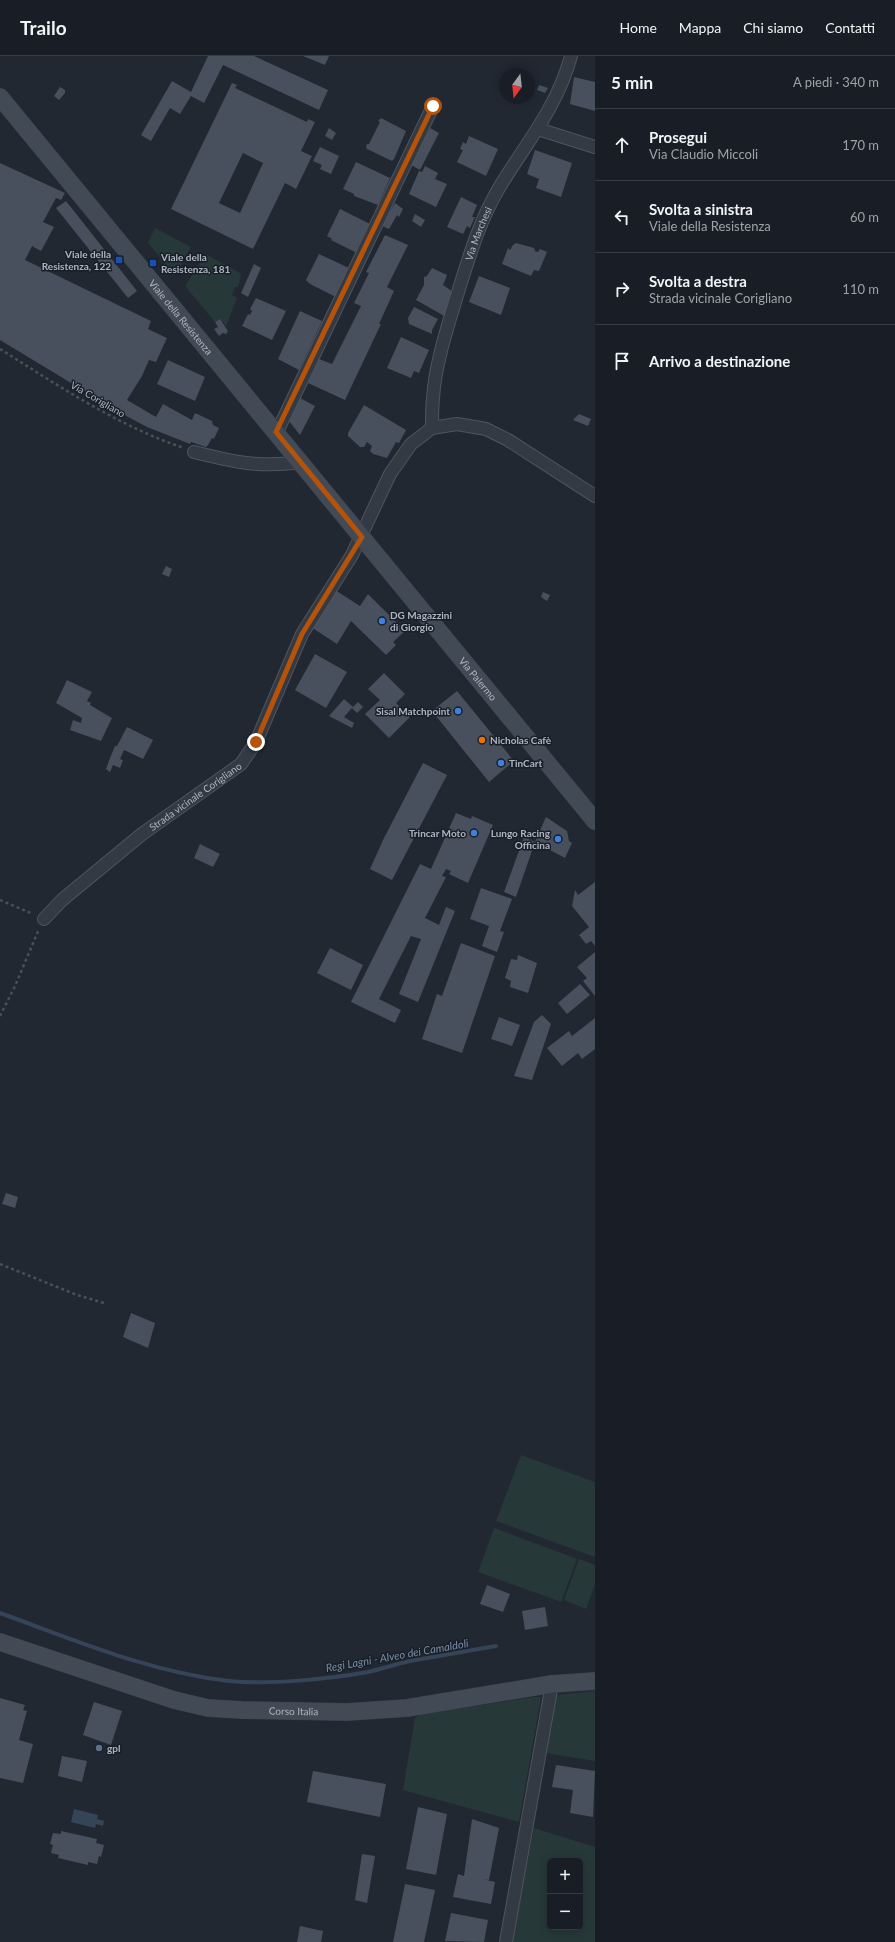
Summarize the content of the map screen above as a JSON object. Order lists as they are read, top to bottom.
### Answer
{
  "streets": {
    "main road": ["Viale della Resistenza", "Via Palermo", "Corso Italia"],
    "street": ["Via Marchesi", "Strada vicinale Corigliano"],
    "path": ["Via Corigliano"]
  },
  "crossings": [
    ["Via Marchesi", "Strada vicinale Corigliano"],
    ["Viale della Resistenza", "Via Palermo"],
    ["Viale della Resistenza", "Strada vicinale Corigliano"],
    ["Via Palermo", "Strada vicinale Corigliano"]
  ],
  "water": ["Regi Lagni - Alveo dei Camaldoli"],
  "places": {
    "transit": ["Viale della Resistenza, 122", "Viale della Resistenza, 181"],
    "other": [
      "DG Magazzini di Giorgio",
      "Sisal Matchpoint",
      "Nicholas Cafè",
      "TinCart",
      "Trincar Moto",
      "Lungo Racing Officina",
      "gpl"
    ]
  },
  "north": "bottom",
  "page": {
    "header": "Trailo",
    "nav": [
      "Home",
      "Mappa",
      "Chi siamo",
      "Contatti"
    ],
    "heading": ["5 min", "A piedi · 340 m"],
    "list": [
      ["Prosegui", "Via Claudio Miccoli", "170 m"],
      ["Svolta a sinistra", "Viale della Resistenza", "60 m"],
      ["Svolta a destra", "Strada vicinale Corigliano", "110 m"],
      "Arrivo a destinazione"
    ],
    "map_buttons": ["+", "−"]
  }
}
